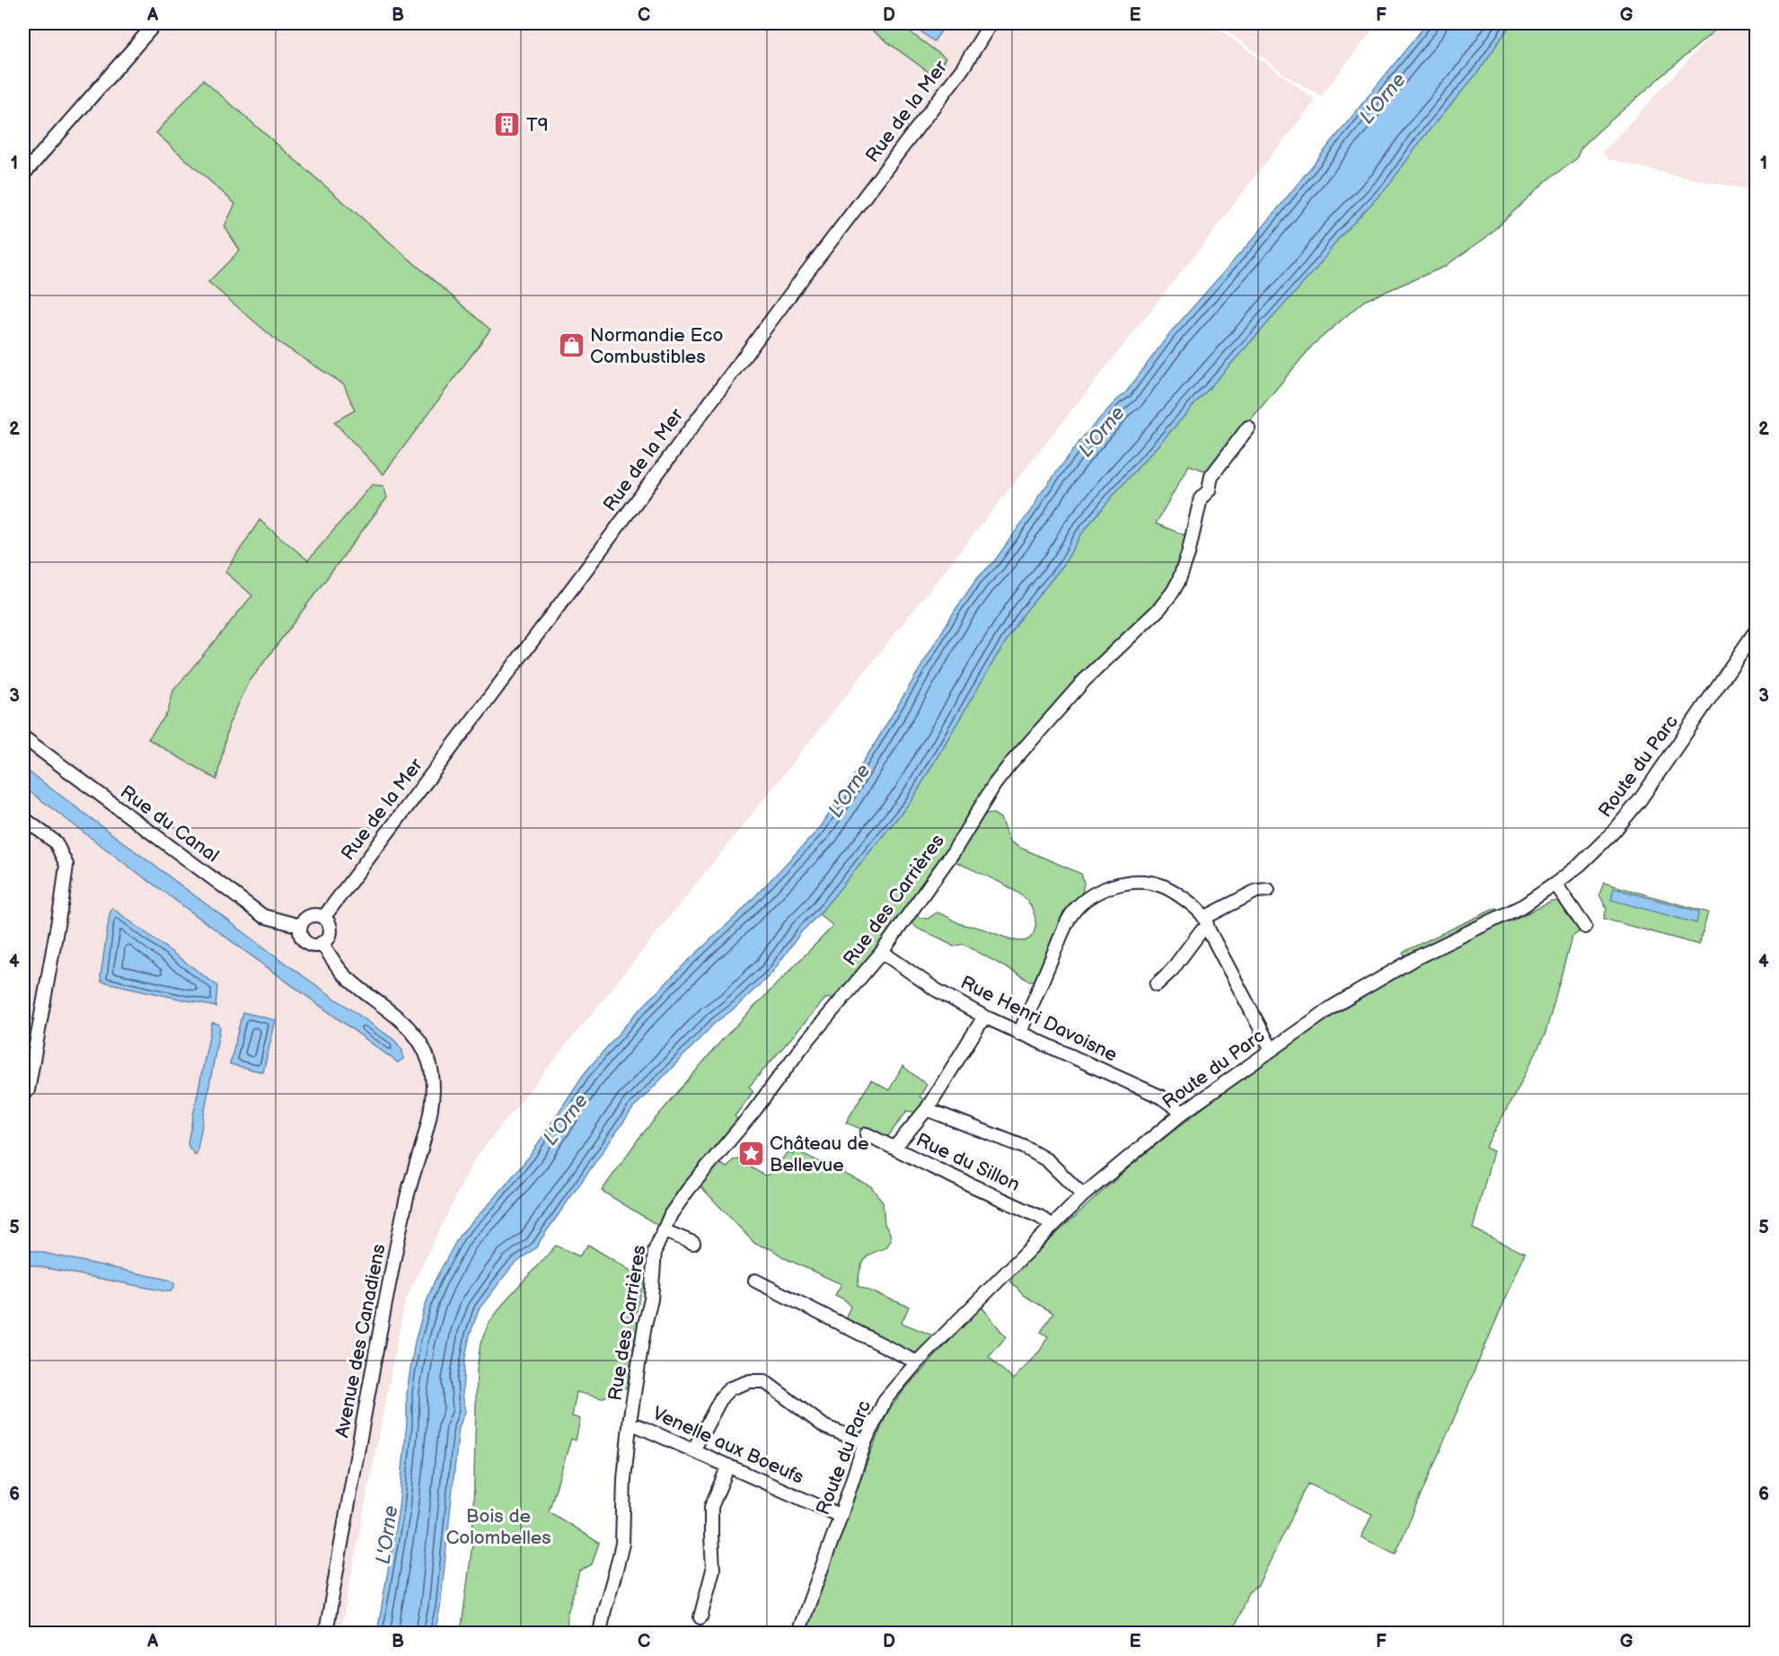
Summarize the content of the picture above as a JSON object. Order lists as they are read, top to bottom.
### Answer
{
  "streets": {
    "street": [
      "Rue de la Mer",
      "Route du Parc",
      "Rue du Canal",
      "Rue des Carrières",
      "Rue Henri Davoisne",
      "Rue du Sillon",
      "Avenue des Canadiens",
      "Venelle aux Boeufs"
    ]
  },
  "crossings": [
    ["Rue de la Mer", "Rue du Canal"],
    ["Rue de la Mer", "Avenue des Canadiens"],
    ["Route du Parc", "Rue Henri Davoisne"],
    ["Route du Parc", "Rue du Sillon"],
    ["Route du Parc", "Venelle aux Boeufs"],
    ["Rue du Canal", "Avenue des Canadiens"],
    ["Rue des Carrières", "Rue Henri Davoisne"],
    ["Rue des Carrières", "Venelle aux Boeufs"]
  ],
  "water": ["L'Orne"],
  "parks": ["Bois de Colombelles"],
  "places": {
    "building": ["T9"],
    "shop": ["Normandie Eco Combustibles"],
    "place": ["Château de Bellevue"]
  },
  "grid": {
    "columns": [
      "A",
      "B",
      "C",
      "D",
      "E",
      "F",
      "G"
    ],
    "rows": [
      "1",
      "2",
      "3",
      "4",
      "5",
      "6"
    ]
  }
}
